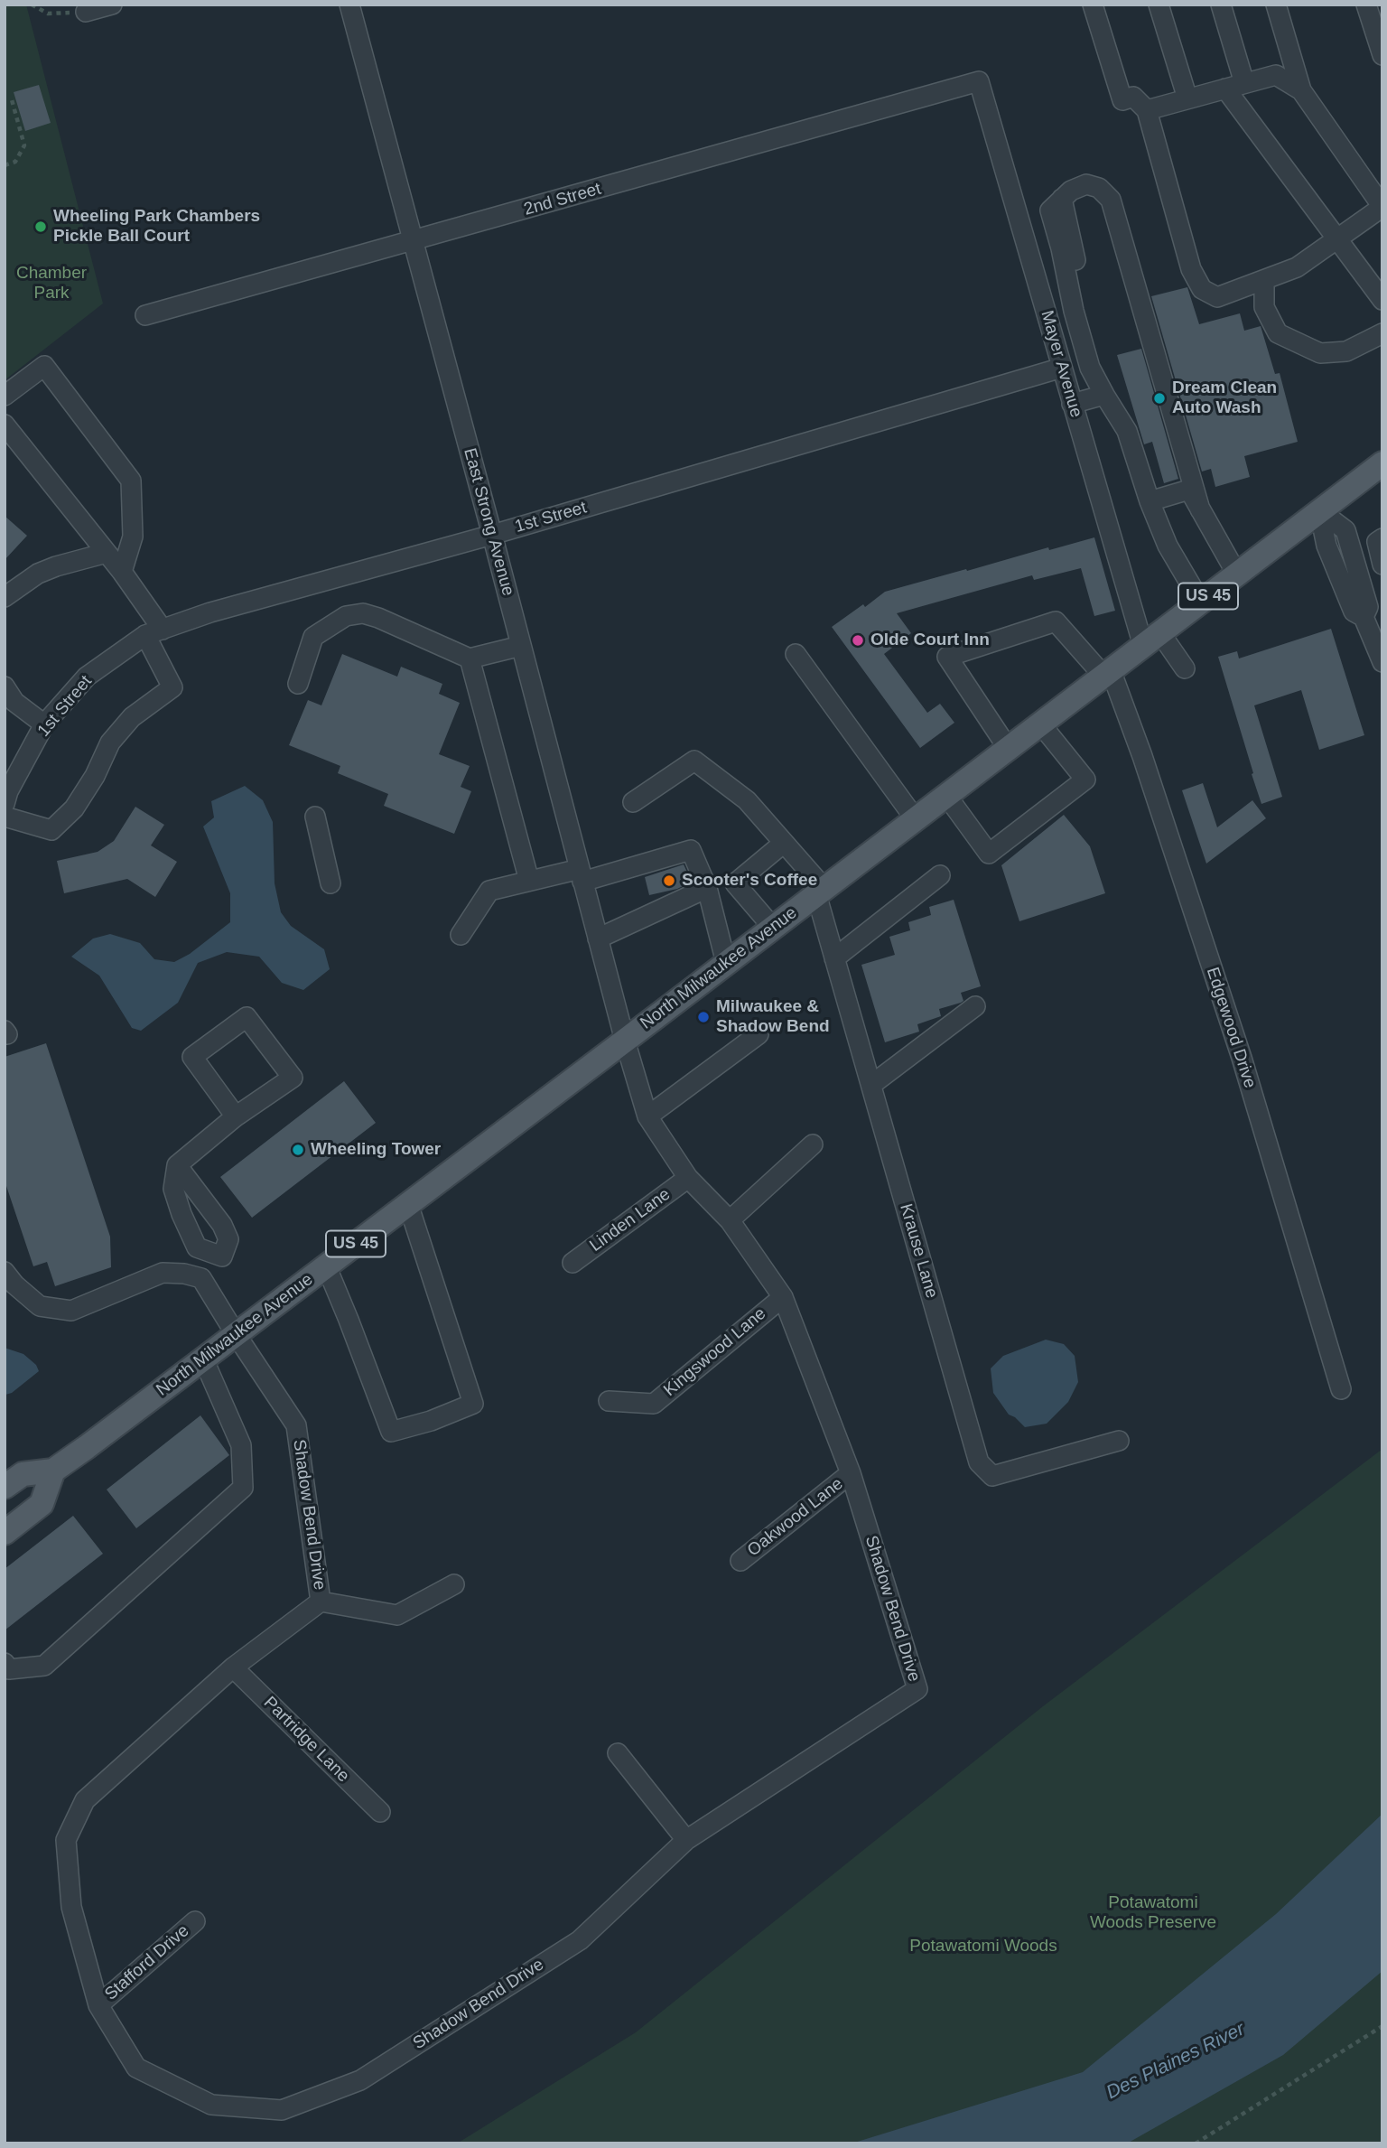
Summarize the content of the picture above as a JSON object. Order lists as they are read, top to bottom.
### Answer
{
  "streets": {
    "main road": ["US 45", "North Milwaukee Avenue"],
    "street": [
      "2nd Street",
      "Mayer Avenue",
      "1st Street",
      "East Strong Avenue",
      "Edgewood Drive",
      "Linden Lane",
      "Krause Lane",
      "Kingswood Lane",
      "Shadow Bend Drive",
      "Oakwood Lane",
      "Partridge Lane",
      "Stafford Drive"
    ]
  },
  "crossings": [
    ["2nd Street", "Mayer Avenue"],
    ["2nd Street", "East Strong Avenue"],
    ["Mayer Avenue", "1st Street"],
    ["Mayer Avenue", "North Milwaukee Avenue"],
    ["1st Street", "East Strong Avenue"],
    ["East Strong Avenue", "North Milwaukee Avenue"],
    ["East Strong Avenue", "Shadow Bend Drive"],
    ["North Milwaukee Avenue", "Edgewood Drive"],
    ["North Milwaukee Avenue", "Krause Lane"],
    ["North Milwaukee Avenue", "Shadow Bend Drive"],
    ["Linden Lane", "Shadow Bend Drive"],
    ["Kingswood Lane", "Shadow Bend Drive"],
    ["Shadow Bend Drive", "Oakwood Lane"],
    ["Shadow Bend Drive", "Partridge Lane"],
    ["Shadow Bend Drive", "Stafford Drive"]
  ],
  "water": ["Des Plaines River"],
  "parks": ["Chamber Park", "Potawatomi Woods Preserve", "Potawatomi Woods"],
  "places": [
    "Wheeling Park Chambers Pickle Ball Court",
    "Dream Clean Auto Wash",
    "Olde Court Inn",
    "Scooter's Coffee",
    "Milwaukee & Shadow Bend",
    "Wheeling Tower"
  ]
}
